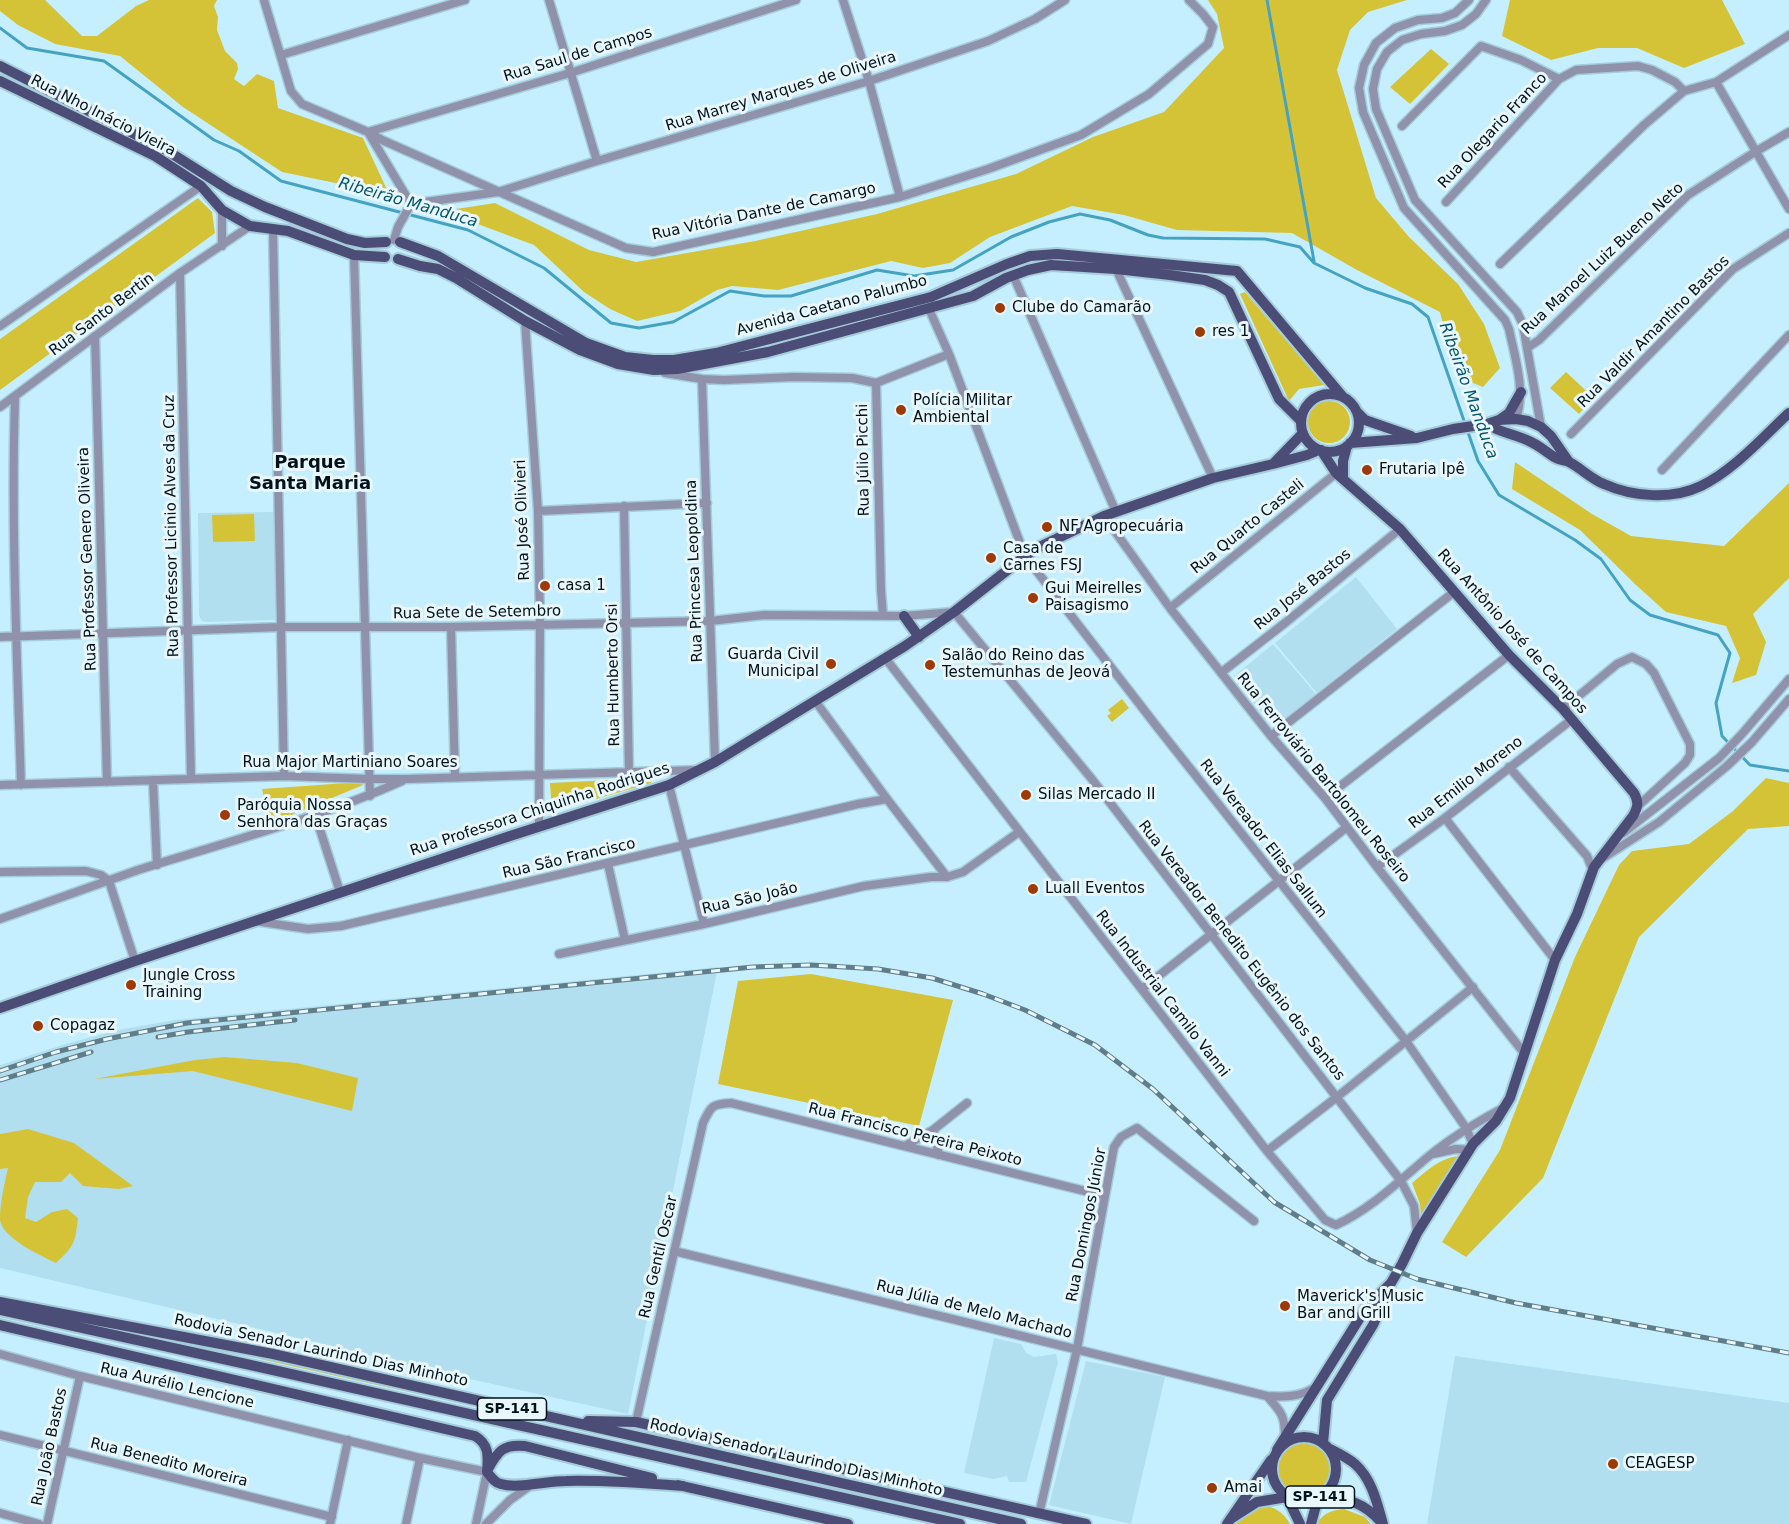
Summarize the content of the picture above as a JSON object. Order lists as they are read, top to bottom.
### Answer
{
  "streets": {
    "main road": [
      "Rua Nho Inácio Vieira",
      "Avenida Caetano Palumbo",
      "Rua Antônio José de Campos",
      "Rua Professora Chiquinha Rodrigues",
      "Rodovia Senador Laurindo Dias Minhoto",
      "SP-141"
    ],
    "street": [
      "Rua Saul de Campos",
      "Rua Marrey Marques de Oliveira",
      "Rua Olegario Franco",
      "Rua Vitória Dante de Camargo",
      "Rua Manoel Luiz Bueno Neto",
      "Rua Santo Bertin",
      "Rua Valdir Amantino Bastos",
      "Rua Júlio Picchi",
      "Rua José Olivieri",
      "Rua Professor Licinio Alves da Cruz",
      "Rua Quarto Casteli",
      "Rua Professor Genero Oliveira",
      "Rua Princesa Leopoldina",
      "Rua José Bastos",
      "Rua Sete de Setembro",
      "Rua Humberto Orsi",
      "Rua Major Martiniano Soares",
      "Rua Ferroviário Bartolomeu Roseiro",
      "Rua Emilio Moreno",
      "Rua Vereador Elias Sallum",
      "Rua São Francisco",
      "Rua São João",
      "Rua Vereador Benedito Eugênio dos Santos",
      "Rua Industrial Camilo Vanni",
      "Rua Francisco Pereira Peixoto",
      "Rua Domingos Júnior",
      "Rua Gentil Oscar",
      "Rua Júlia de Melo Machado",
      "Rua Aurélio Lencione",
      "Rua João Bastos",
      "Rua Benedito Moreira"
    ]
  },
  "crossings": [
    ["Rua Saul de Campos", "Rua Vitória Dante de Camargo"],
    ["Rua Marrey Marques de Oliveira", "Rua Vitória Dante de Camargo"],
    ["Rua Nho Inácio Vieira", "Avenida Caetano Palumbo"],
    ["Rua Nho Inácio Vieira", "Rua Santo Bertin"],
    ["Avenida Caetano Palumbo", "Rua Júlio Picchi"],
    ["Avenida Caetano Palumbo", "Rua José Olivieri"],
    ["Avenida Caetano Palumbo", "Rua Antônio José de Campos"],
    ["Avenida Caetano Palumbo", "Rua Professora Chiquinha Rodrigues"],
    ["Avenida Caetano Palumbo", "Rua Vereador Elias Sallum"],
    ["Rua Santo Bertin", "Rua Professor Licinio Alves da Cruz"],
    ["Rua Santo Bertin", "Rua Professor Genero Oliveira"],
    ["Rua Júlio Picchi", "Rua Princesa Leopoldina"],
    ["Rua Júlio Picchi", "Rua Sete de Setembro"],
    ["Rua José Olivieri", "Rua Sete de Setembro"],
    ["Rua José Olivieri", "Rua Major Martiniano Soares"],
    ["Rua José Olivieri", "Rua Professora Chiquinha Rodrigues"],
    ["Rua Professor Licinio Alves da Cruz", "Rua Sete de Setembro"],
    ["Rua Professor Licinio Alves da Cruz", "Rua Major Martiniano Soares"],
    ["Rua Quarto Casteli", "Rua Antônio José de Campos"],
    ["Rua Quarto Casteli", "Rua Ferroviário Bartolomeu Roseiro"],
    ["Rua Professor Genero Oliveira", "Rua Sete de Setembro"],
    ["Rua Professor Genero Oliveira", "Rua Major Martiniano Soares"],
    ["Rua Princesa Leopoldina", "Rua Sete de Setembro"],
    ["Rua Princesa Leopoldina", "Rua Professora Chiquinha Rodrigues"],
    ["Rua José Bastos", "Rua Antônio José de Campos"],
    ["Rua José Bastos", "Rua Ferroviário Bartolomeu Roseiro"],
    ["Rua Sete de Setembro", "Rua Humberto Orsi"],
    ["Rua Sete de Setembro", "Rua Professora Chiquinha Rodrigues"],
    ["Rua Sete de Setembro", "Rua Vereador Benedito Eugênio dos Santos"],
    ["Rua Antônio José de Campos", "Rua Emilio Moreno"],
    ["Rua Antônio José de Campos", "Rua Professora Chiquinha Rodrigues"],
    ["Rua Humberto Orsi", "Rua Major Martiniano Soares"],
    ["Rua Major Martiniano Soares", "Rua Professora Chiquinha Rodrigues"],
    ["Rua Ferroviário Bartolomeu Roseiro", "Rua Emilio Moreno"],
    ["Rua Ferroviário Bartolomeu Roseiro", "Rua Professora Chiquinha Rodrigues"],
    ["Rua Professora Chiquinha Rodrigues", "Rua Vereador Elias Sallum"],
    ["Rua Professora Chiquinha Rodrigues", "Rua São Francisco"],
    ["Rua Professora Chiquinha Rodrigues", "Rua Vereador Benedito Eugênio dos Santos"],
    ["Rua Professora Chiquinha Rodrigues", "Rua Industrial Camilo Vanni"],
    ["Rua Vereador Benedito Eugênio dos Santos", "Rua Industrial Camilo Vanni"],
    ["Rua Francisco Pereira Peixoto", "Rua Domingos Júnior"],
    ["Rua Francisco Pereira Peixoto", "Rua Gentil Oscar"],
    ["Rua Domingos Júnior", "Rua Júlia de Melo Machado"],
    ["Rua Gentil Oscar", "Rua Júlia de Melo Machado"],
    ["Rua Aurélio Lencione", "SP-141"],
    ["Rua Aurélio Lencione", "Rua João Bastos"],
    ["Rua João Bastos", "Rua Benedito Moreira"]
  ],
  "districts": ["Parque Santa Maria"],
  "water": ["Ribeirão Manduca"],
  "places": [
    "Clube do Camarão",
    "res 1",
    "Polícia Militar Ambiental",
    "Frutaria Ipê",
    "NF Agropecuária",
    "Casa de Carnes FSJ",
    "casa 1",
    "Gui Meirelles Paisagismo",
    "Guarda Civil Municipal",
    "Salão do Reino das Testemunhas de Jeová",
    "Silas Mercado II",
    "Paróquia Nossa Senhora das Graças",
    "Luall Eventos",
    "Jungle Cross Training",
    "Copagaz",
    "Maverick's Music Bar and Grill",
    "CEAGESP",
    "Amai"
  ]
}
